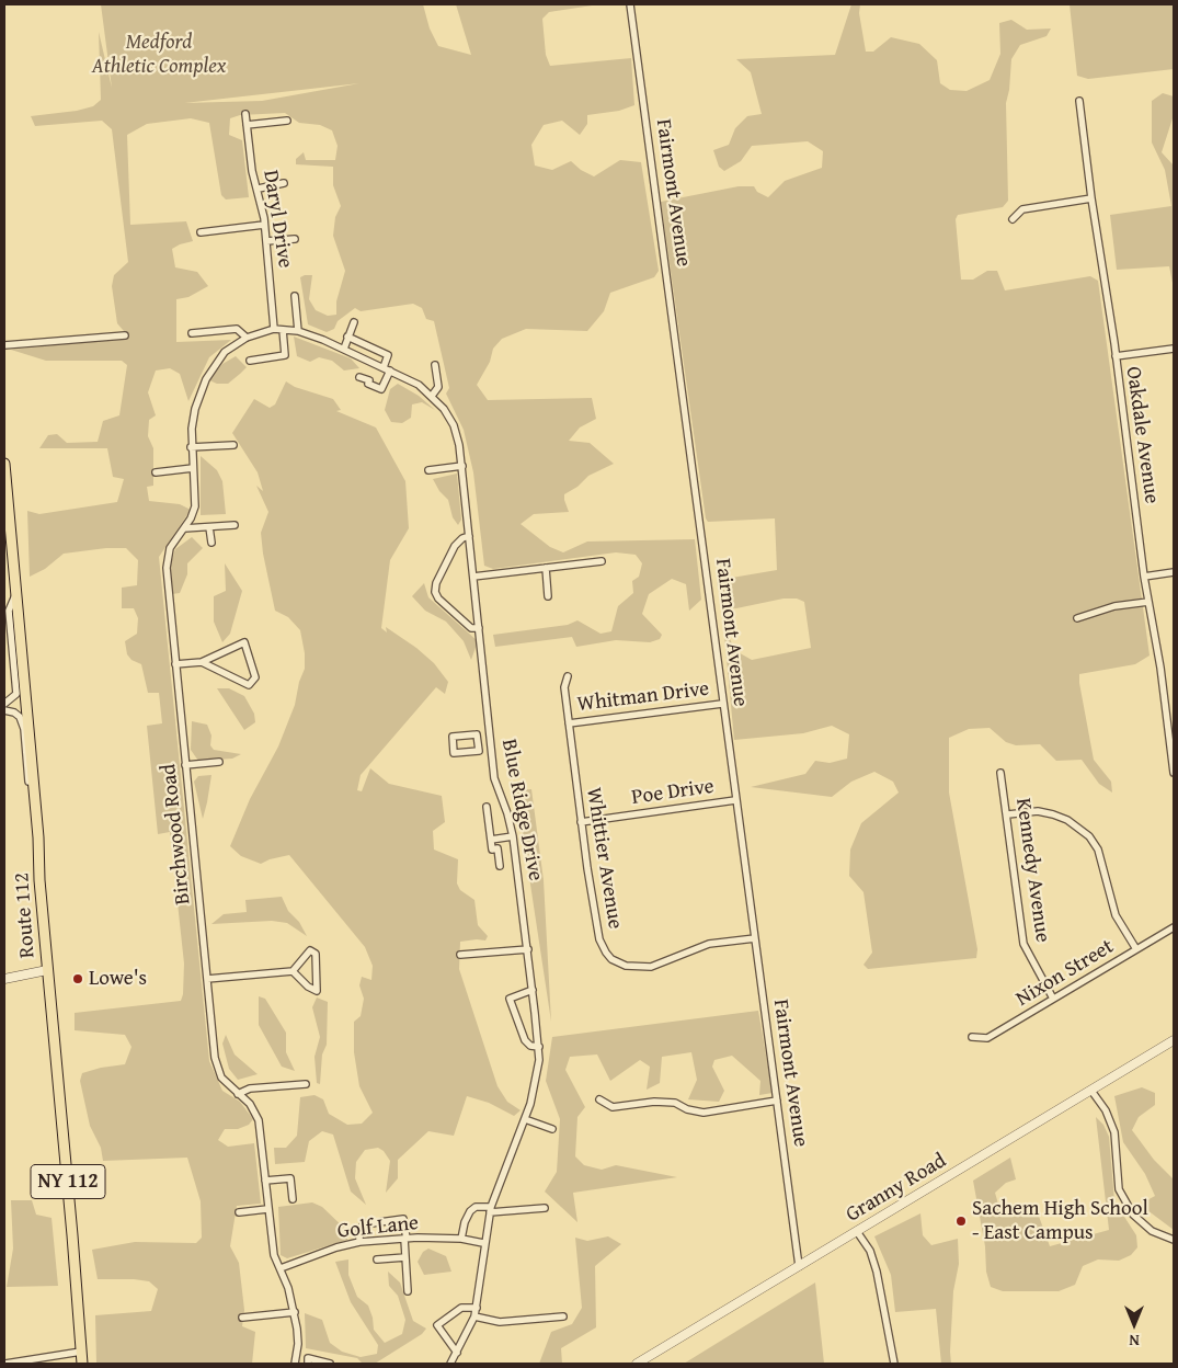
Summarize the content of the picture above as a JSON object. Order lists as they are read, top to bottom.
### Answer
{
  "streets": {
    "main road": ["Route 112", "NY 112"],
    "street": [
      "Fairmont Avenue",
      "Daryl Drive",
      "Oakdale Avenue",
      "Whitman Drive",
      "Poe Drive",
      "Blue Ridge Drive",
      "Birchwood Road",
      "Whittier Avenue",
      "Kennedy Avenue",
      "Nixon Street",
      "Granny Road",
      "Golf Lane"
    ]
  },
  "crossings": [
    ["Fairmont Avenue", "Whitman Drive"],
    ["Fairmont Avenue", "Poe Drive"],
    ["Fairmont Avenue", "Whittier Avenue"],
    ["Fairmont Avenue", "Granny Road"],
    ["Daryl Drive", "Blue Ridge Drive"],
    ["Daryl Drive", "Birchwood Road"],
    ["Whitman Drive", "Whittier Avenue"],
    ["Poe Drive", "Whittier Avenue"],
    ["Blue Ridge Drive", "Birchwood Road"],
    ["Blue Ridge Drive", "Golf Lane"],
    ["Birchwood Road", "Golf Lane"],
    ["Kennedy Avenue", "Nixon Street"]
  ],
  "parks": ["Medford Athletic Complex"],
  "places": ["Lowe's", "Sachem High School - East Campus"],
  "north": "bottom"
}
